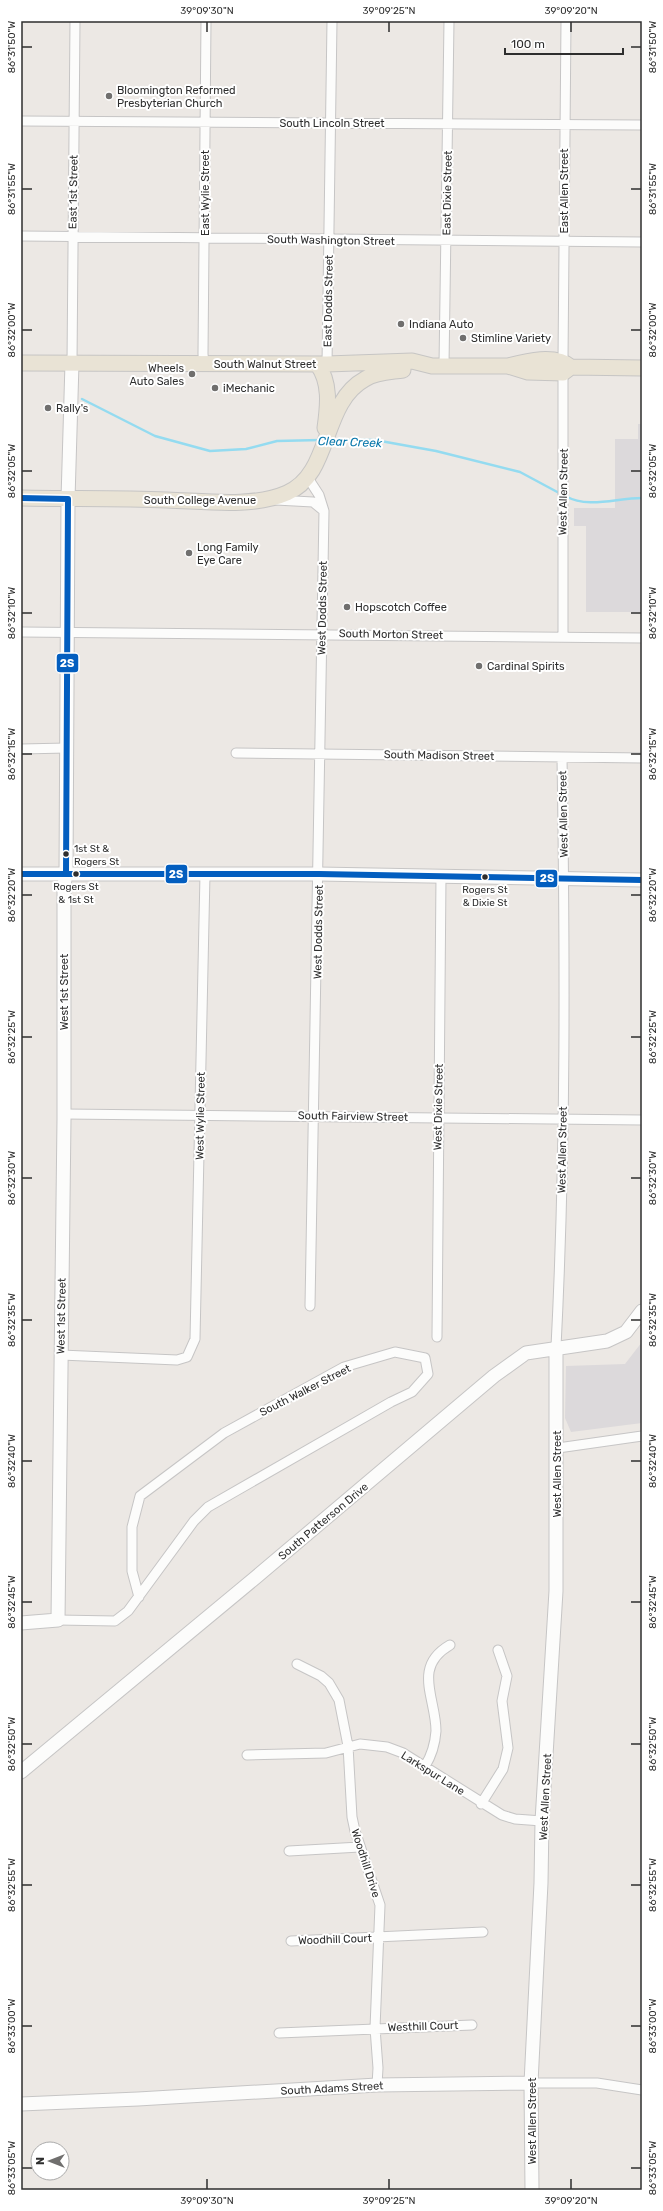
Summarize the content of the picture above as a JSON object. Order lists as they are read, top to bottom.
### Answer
{
  "streets": {
    "main road": ["South Walnut Street", "South College Avenue"],
    "street": [
      "South Lincoln Street",
      "East Allen Street",
      "East 1st Street",
      "East Wylie Street",
      "East Dixie Street",
      "South Washington Street",
      "East Dodds Street",
      "West Allen Street",
      "West Dodds Street",
      "South Morton Street",
      "South Madison Street",
      "West 1st Street",
      "West Dixie Street",
      "West Wylie Street",
      "South Fairview Street",
      "South Walker Street",
      "South Patterson Drive",
      "Larkspur Lane",
      "Woodhill Drive",
      "Woodhill Court",
      "Westhill Court",
      "South Adams Street"
    ]
  },
  "crossings": [
    ["South Lincoln Street", "East Allen Street"],
    ["South Lincoln Street", "East 1st Street"],
    ["South Lincoln Street", "East Wylie Street"],
    ["South Lincoln Street", "East Dixie Street"],
    ["South Lincoln Street", "East Dodds Street"],
    ["East Allen Street", "South Washington Street"],
    ["East Allen Street", "South Walnut Street"],
    ["East Allen Street", "West Allen Street"],
    ["East 1st Street", "South Washington Street"],
    ["East 1st Street", "South Walnut Street"],
    ["East 1st Street", "West 1st Street"],
    ["East Wylie Street", "South Washington Street"],
    ["East Wylie Street", "South Walnut Street"],
    ["East Dixie Street", "South Washington Street"],
    ["East Dixie Street", "South Walnut Street"],
    ["South Washington Street", "East Dodds Street"],
    ["East Dodds Street", "South Walnut Street"],
    ["South Walnut Street", "West Allen Street"],
    ["South Walnut Street", "West 1st Street"],
    ["West Allen Street", "South Morton Street"],
    ["West Allen Street", "South Madison Street"],
    ["West Allen Street", "South Fairview Street"],
    ["West Allen Street", "South Patterson Drive"],
    ["West Allen Street", "Larkspur Lane"],
    ["West Allen Street", "South Adams Street"],
    ["South College Avenue", "West Dodds Street"],
    ["South College Avenue", "West 1st Street"],
    ["West Dodds Street", "South Morton Street"],
    ["West Dodds Street", "South Madison Street"],
    ["West Dodds Street", "South Fairview Street"],
    ["South Morton Street", "West 1st Street"],
    ["West 1st Street", "West Wylie Street"],
    ["West 1st Street", "South Fairview Street"],
    ["West 1st Street", "South Walker Street"],
    ["West Dixie Street", "South Fairview Street"],
    ["West Wylie Street", "South Fairview Street"],
    ["Larkspur Lane", "Woodhill Drive"],
    ["Woodhill Drive", "Woodhill Court"],
    ["Woodhill Drive", "Westhill Court"],
    ["Woodhill Drive", "South Adams Street"]
  ],
  "water": ["Clear Creek"],
  "places": [
    "Bloomington Reformed Presbyterian Church",
    "Indiana Auto",
    "Stimline Variety",
    "Wheels Auto Sales",
    "iMechanic",
    "Rally's",
    "Long Family Eye Care",
    "Hopscotch Coffee",
    "Cardinal Spirits",
    "1st St & Rogers St",
    "Rogers St & 1st St",
    "Rogers St & Dixie St"
  ],
  "lines": ["transit line 2S"],
  "scale_bar": "100 m",
  "north": "left",
  "coordinates": [
    "39°09'30\"N",
    "39°09'25\"N",
    "39°09'20\"N",
    "86°31'50\"W",
    "86°31'55\"W",
    "86°32'00\"W",
    "86°32'05\"W",
    "86°32'10\"W",
    "86°32'15\"W",
    "86°32'20\"W",
    "86°32'25\"W",
    "86°32'30\"W",
    "86°32'35\"W",
    "86°32'40\"W",
    "86°32'45\"W",
    "86°32'50\"W",
    "86°32'55\"W",
    "86°33'00\"W",
    "86°33'05\"W"
  ]
}
